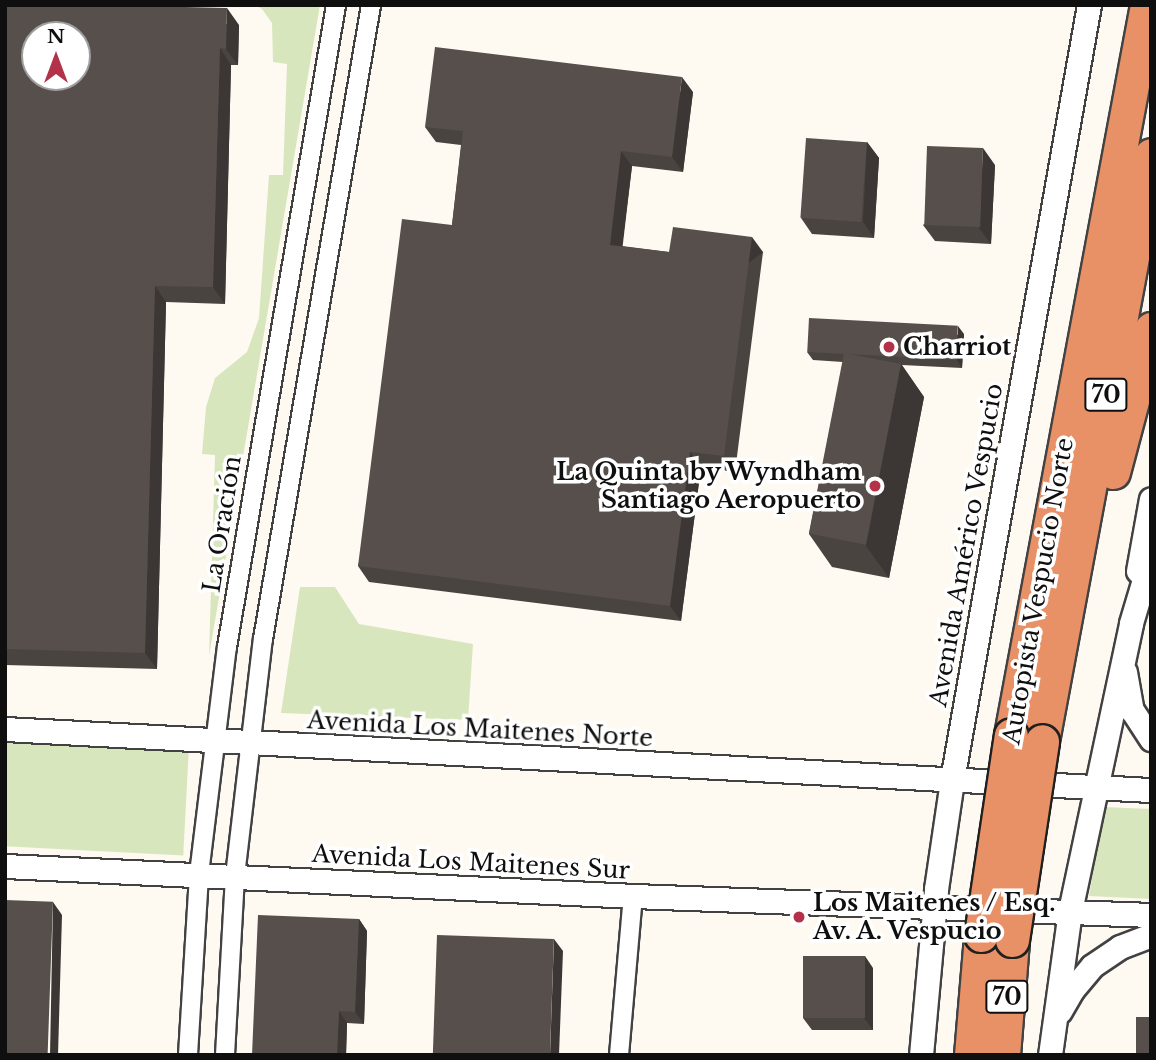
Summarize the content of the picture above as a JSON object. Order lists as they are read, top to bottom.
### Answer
{
  "streets": {
    "highway": ["70", "Autopista Vespucio Norte"],
    "street": [
      "La Oración",
      "Avenida Américo Vespucio",
      "Avenida Los Maitenes Norte",
      "Avenida Los Maitenes Sur"
    ]
  },
  "crossings": [
    ["La Oración", "Avenida Los Maitenes Norte"],
    ["La Oración", "Avenida Los Maitenes Sur"],
    ["Avenida Américo Vespucio", "Avenida Los Maitenes Norte"],
    ["Avenida Américo Vespucio", "Avenida Los Maitenes Sur"]
  ],
  "places": ["Charriot", "La Quinta by Wyndham Santiago Aeropuerto", "Los Maitenes / Esq. Av. A. Vespucio"],
  "north": "top"
}
